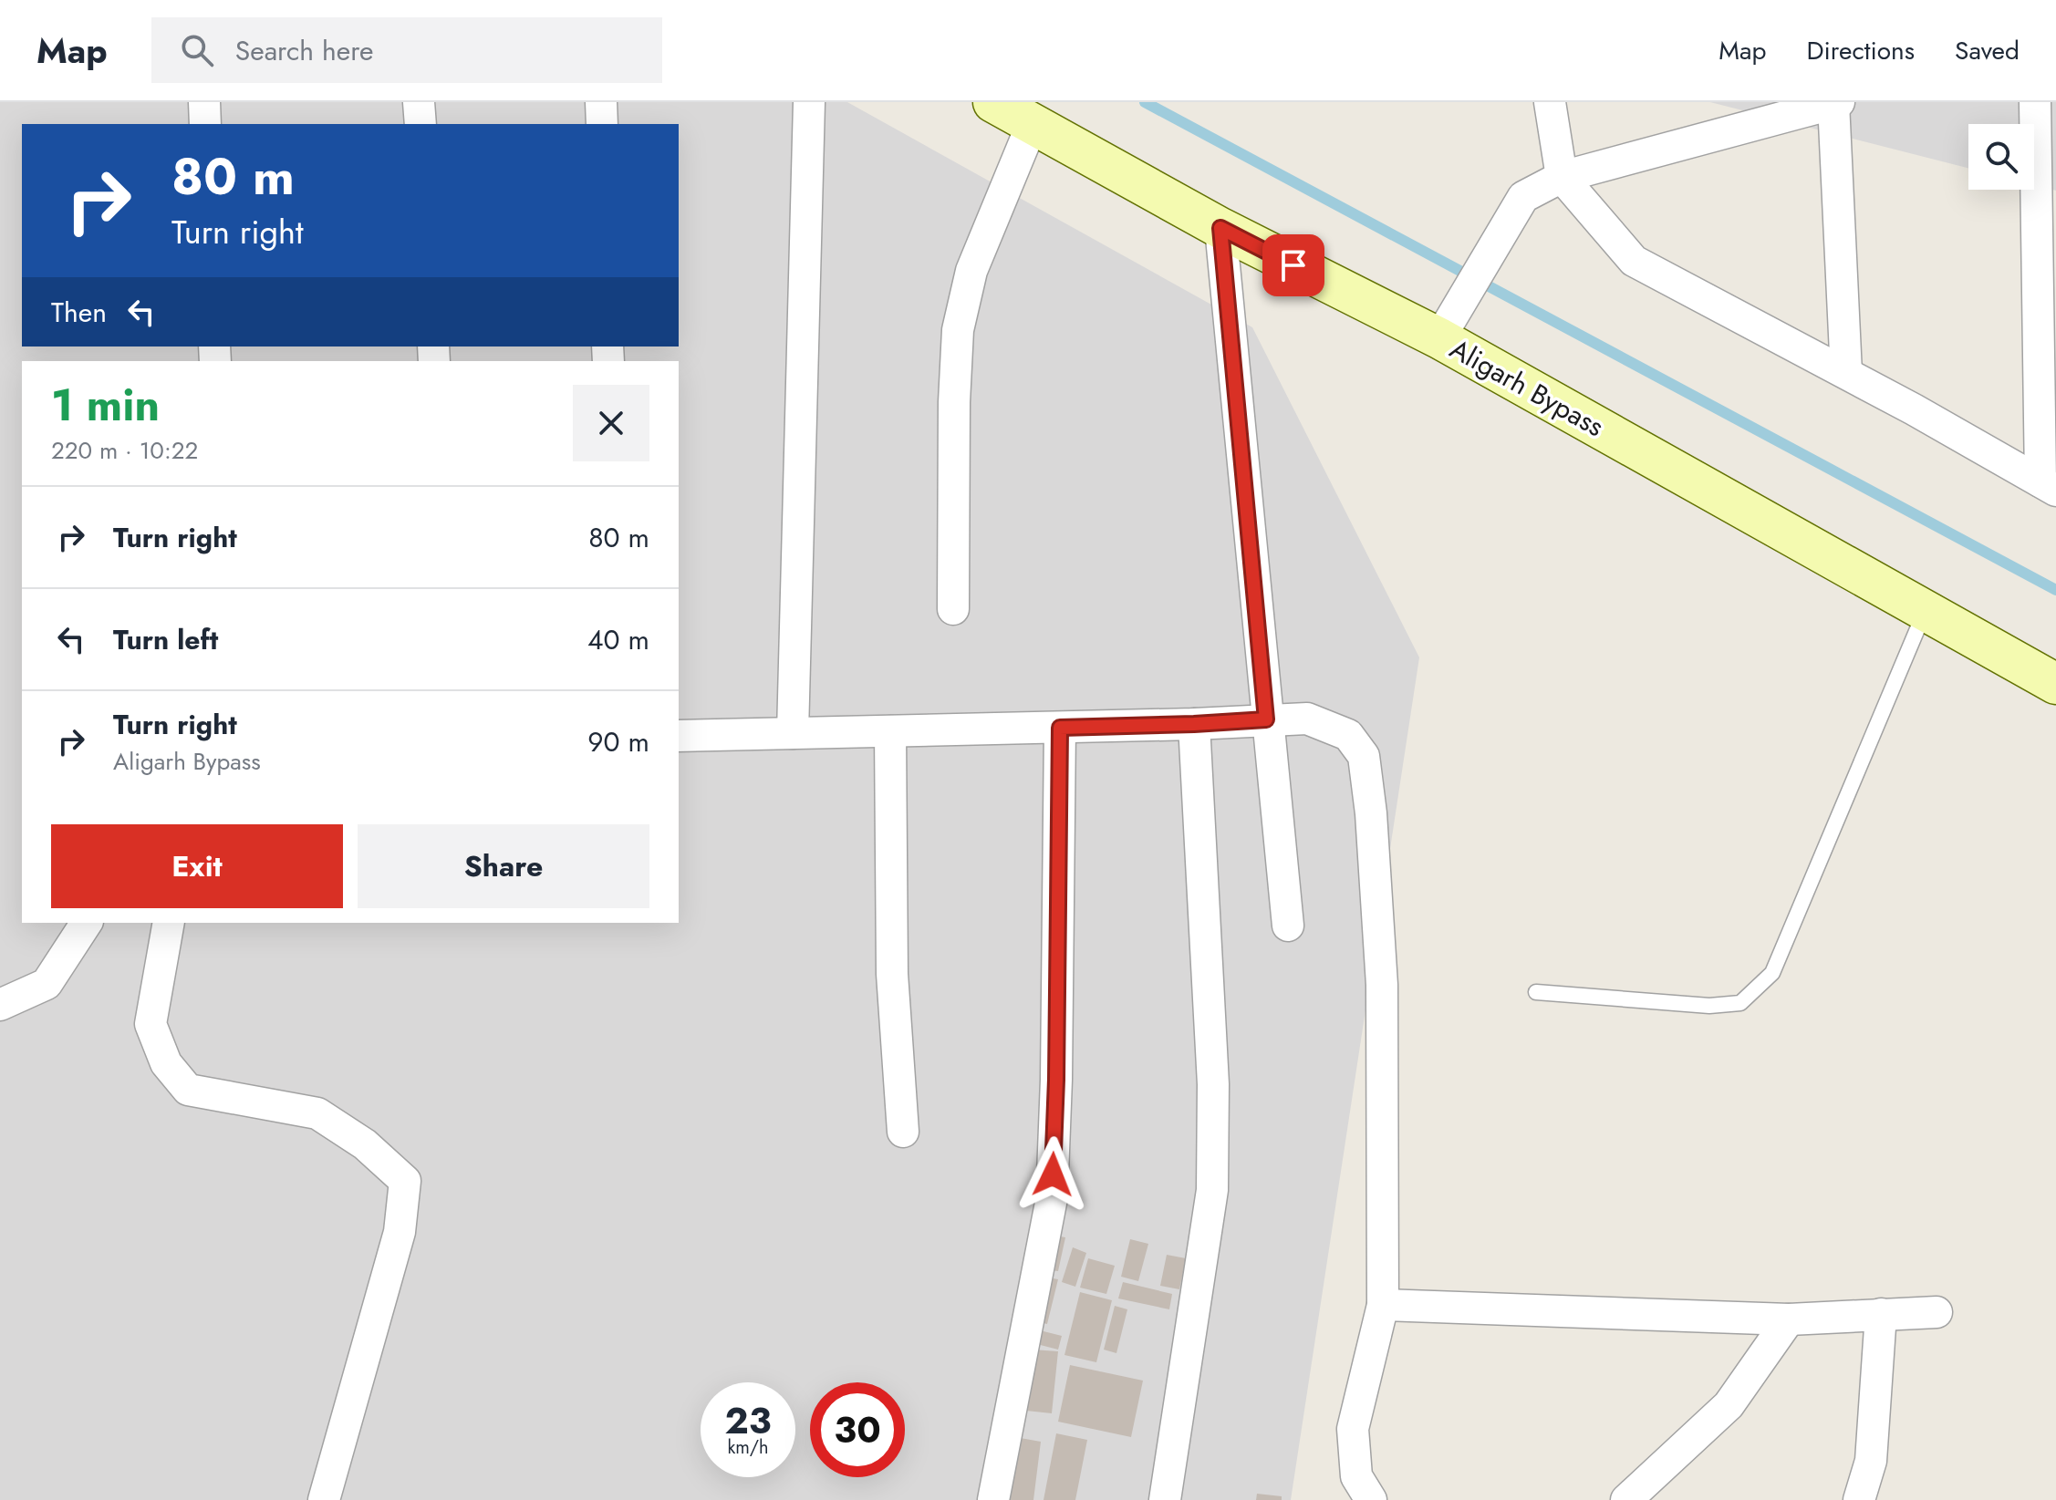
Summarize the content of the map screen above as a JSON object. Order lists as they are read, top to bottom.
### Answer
{
  "streets": {
    "main road": ["Aligarh Bypass"]
  },
  "page": {
    "header": "Map",
    "search": "Search here",
    "nav": ["Map", "Directions", "Saved"],
    "turn": ["80 m", "Turn right"],
    "then": "Then",
    "heading": ["1 min", "220 m · 10:22"],
    "list": [
      {
        "name": "Turn right",
        "value": "80 m"
      },
      {
        "name": "Turn left",
        "value": "40 m"
      },
      {
        "name": "Turn right",
        "note": "Aligarh Bypass",
        "value": "90 m"
      }
    ],
    "buttons": ["Exit", "Share"],
    "speed": "23 km/h",
    "limit": "30"
  }
}
